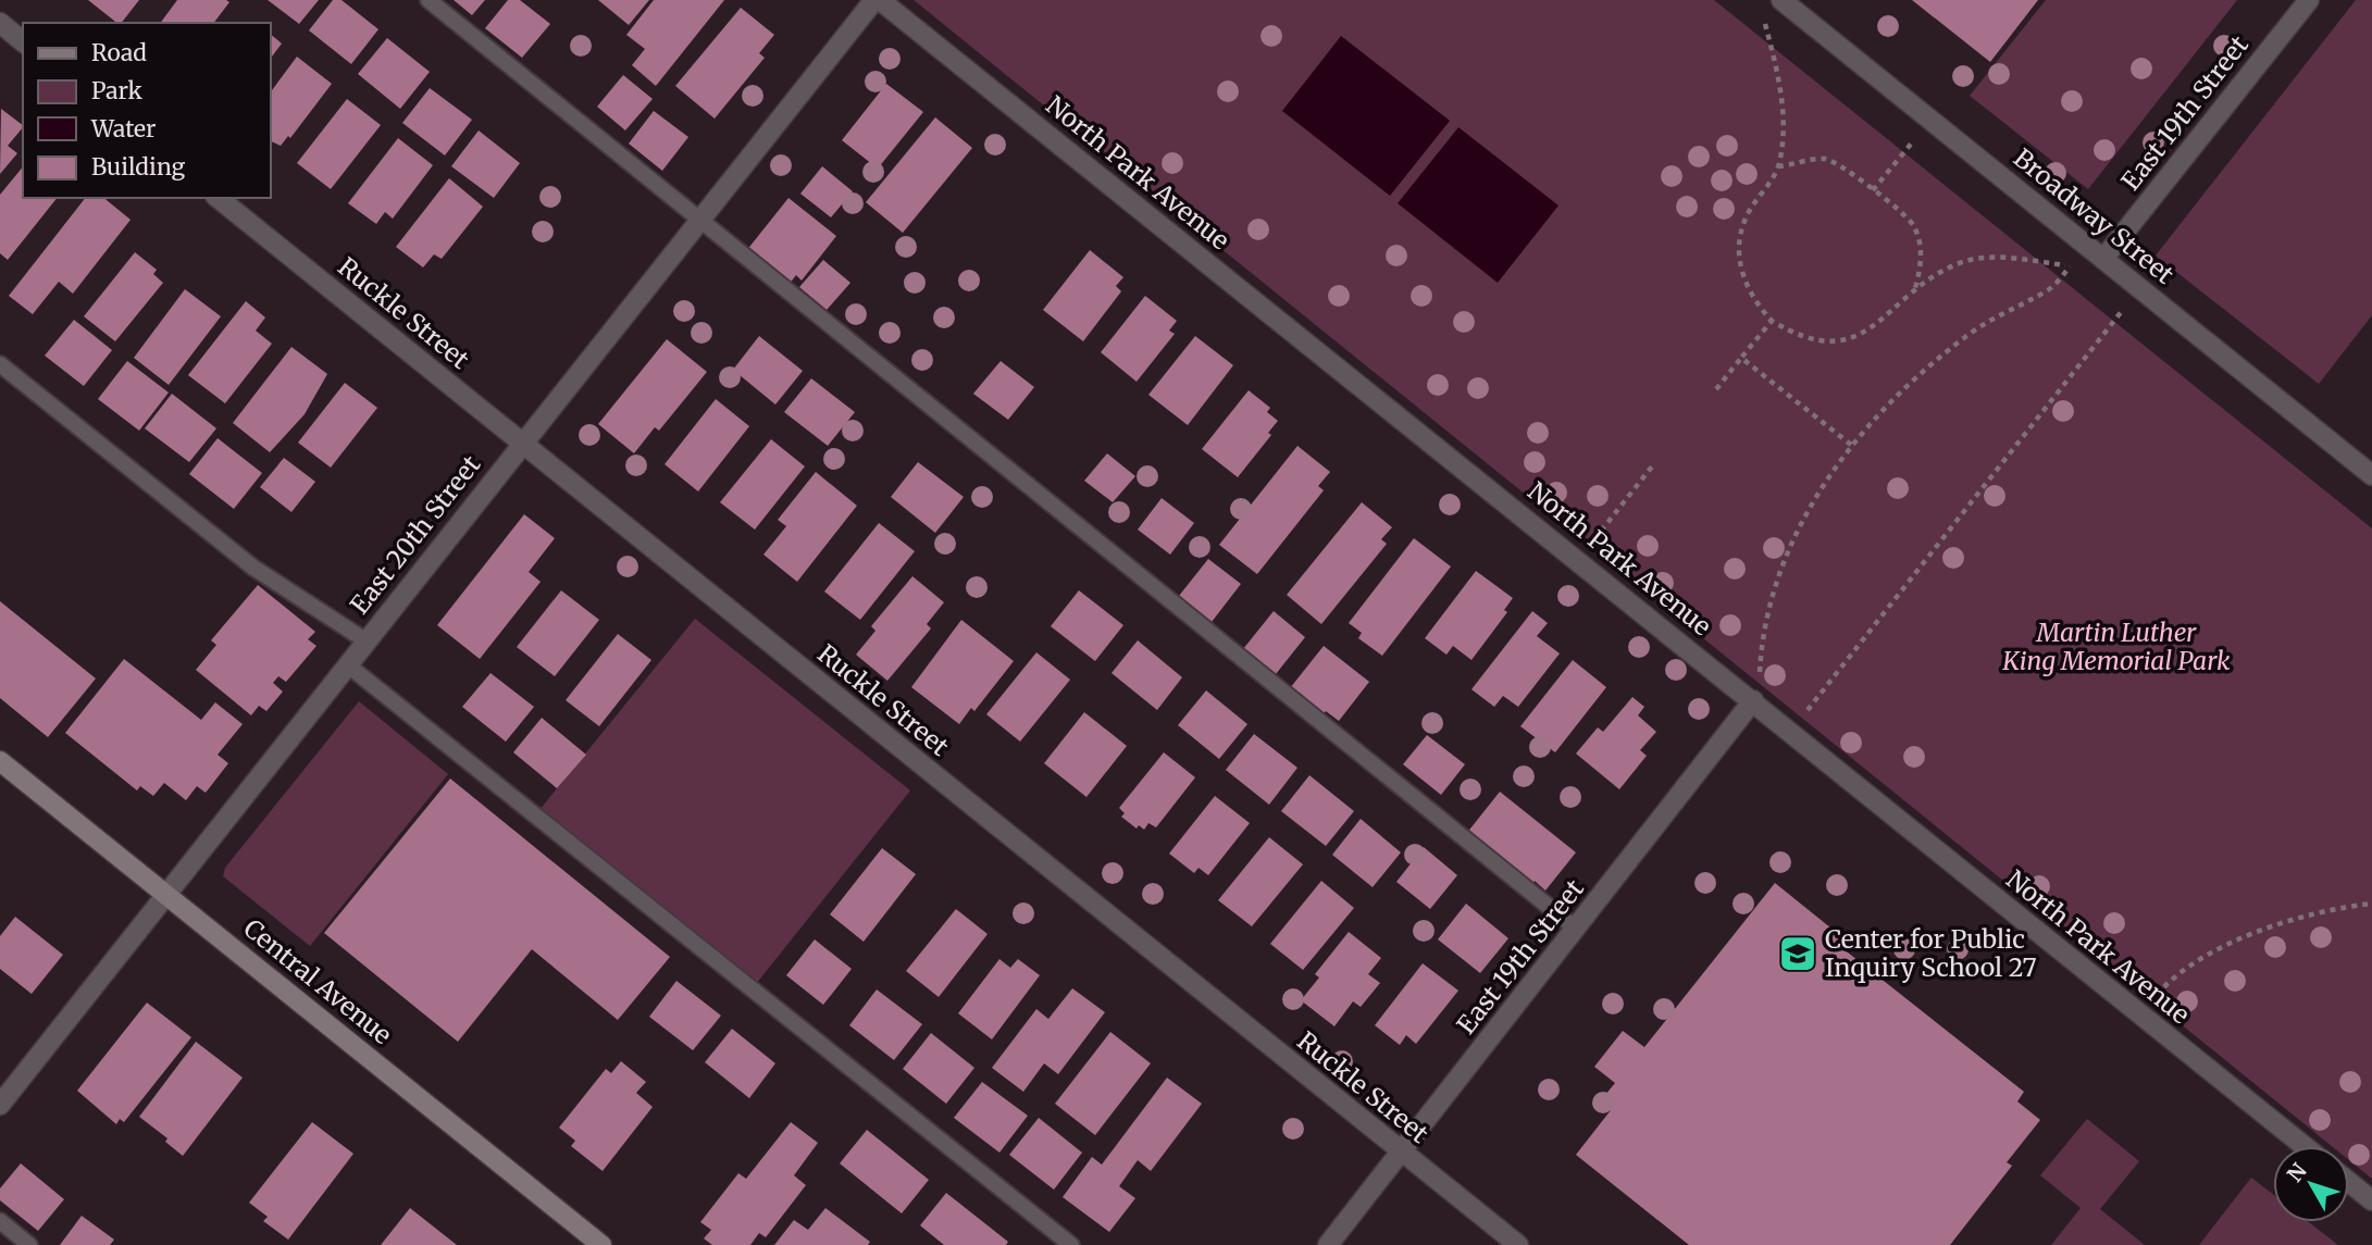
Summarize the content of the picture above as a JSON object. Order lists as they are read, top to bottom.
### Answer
{
  "streets": {
    "main road": ["Central Avenue"],
    "street": [
      "East 19th Street",
      "North Park Avenue",
      "Broadway Street",
      "Ruckle Street",
      "East 20th Street"
    ]
  },
  "crossings": [
    ["East 19th Street", "North Park Avenue"],
    ["East 19th Street", "Broadway Street"],
    ["East 19th Street", "Ruckle Street"],
    ["North Park Avenue", "East 20th Street"],
    ["Ruckle Street", "East 20th Street"],
    ["East 20th Street", "Central Avenue"]
  ],
  "parks": ["Martin Luther King Memorial Park"],
  "places": {
    "school or university": ["Center for Public Inquiry School 27"]
  },
  "legend": [
    "Road",
    "Park",
    "Water",
    "Building"
  ],
  "north": "top left"
}
